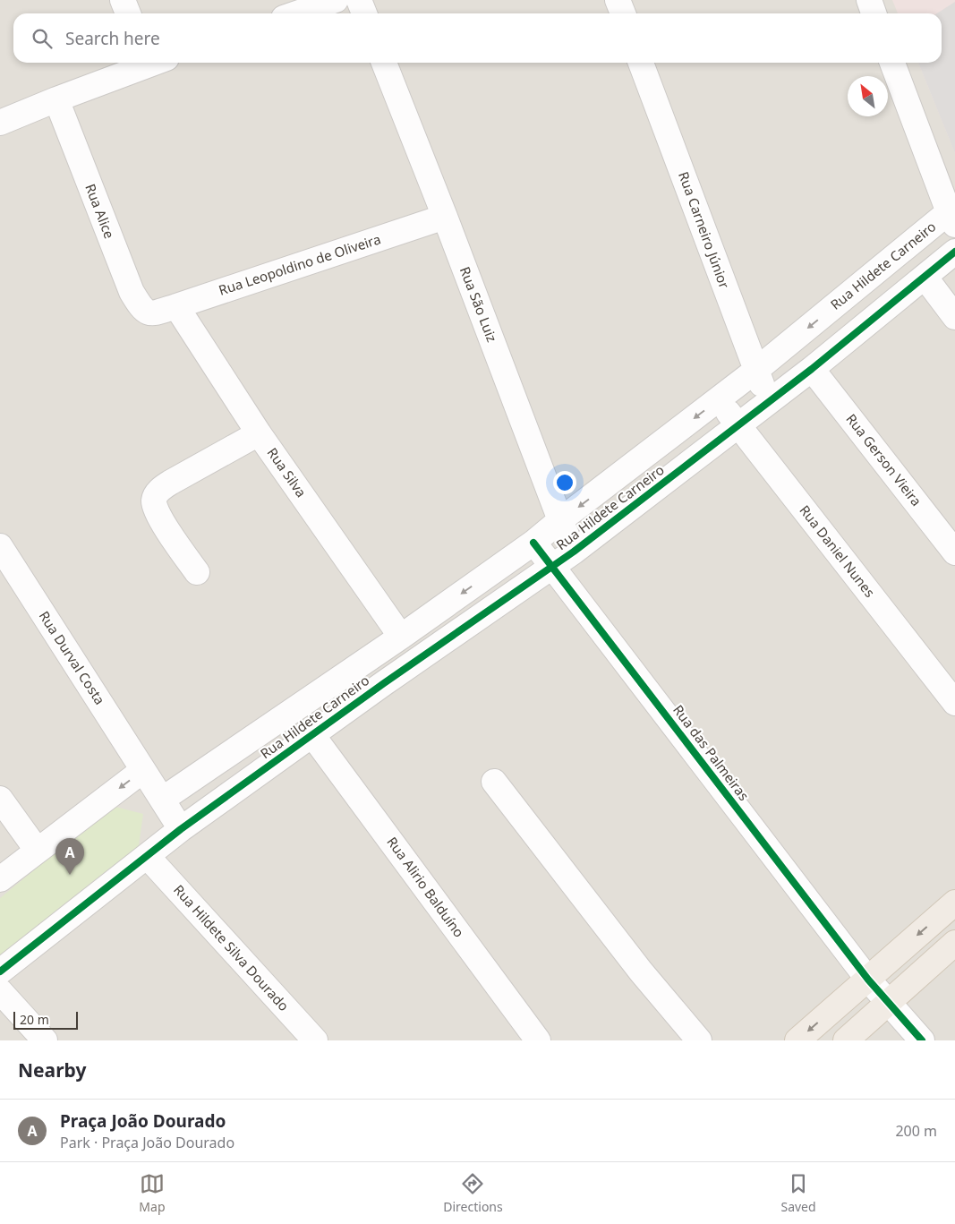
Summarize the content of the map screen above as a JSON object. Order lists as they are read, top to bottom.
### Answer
{
  "streets": {
    "street": [
      "Rua Alice",
      "Rua Carneiro Júnior",
      "Rua Leopoldino de Oliveira",
      "Rua Hildete Carneiro",
      "Rua São Luiz",
      "Rua Gerson Vieira",
      "Rua Silva",
      "Rua Daniel Nunes",
      "Rua Durval Costa",
      "Rua das Palmeiras",
      "Rua Alirio Balduíno",
      "Rua Hildete Silva Dourado"
    ]
  },
  "crossings": [
    ["Rua Alice", "Rua Leopoldino de Oliveira"],
    ["Rua Alice", "Rua Silva"],
    ["Rua Carneiro Júnior", "Rua Hildete Carneiro"],
    ["Rua Leopoldino de Oliveira", "Rua São Luiz"],
    ["Rua Leopoldino de Oliveira", "Rua Silva"],
    ["Rua Hildete Carneiro", "Rua São Luiz"],
    ["Rua Hildete Carneiro", "Rua Gerson Vieira"],
    ["Rua Hildete Carneiro", "Rua Silva"],
    ["Rua Hildete Carneiro", "Rua Daniel Nunes"],
    ["Rua Hildete Carneiro", "Rua Durval Costa"],
    ["Rua Hildete Carneiro", "Rua das Palmeiras"],
    ["Rua Hildete Carneiro", "Rua Alirio Balduíno"],
    ["Rua Hildete Carneiro", "Rua Hildete Silva Dourado"]
  ],
  "scale_bar": "20 m",
  "north": "top left",
  "page": {
    "search": "Search here",
    "pins": "A",
    "scale": "20 m",
    "heading": "Nearby",
    "list": [
      {
        "mark": "A",
        "name": "Praça João Dourado",
        "note": "Park · Praça João Dourado",
        "value": "200 m"
      }
    ],
    "nav": ["Map", "Directions", "Saved"]
  }
}
